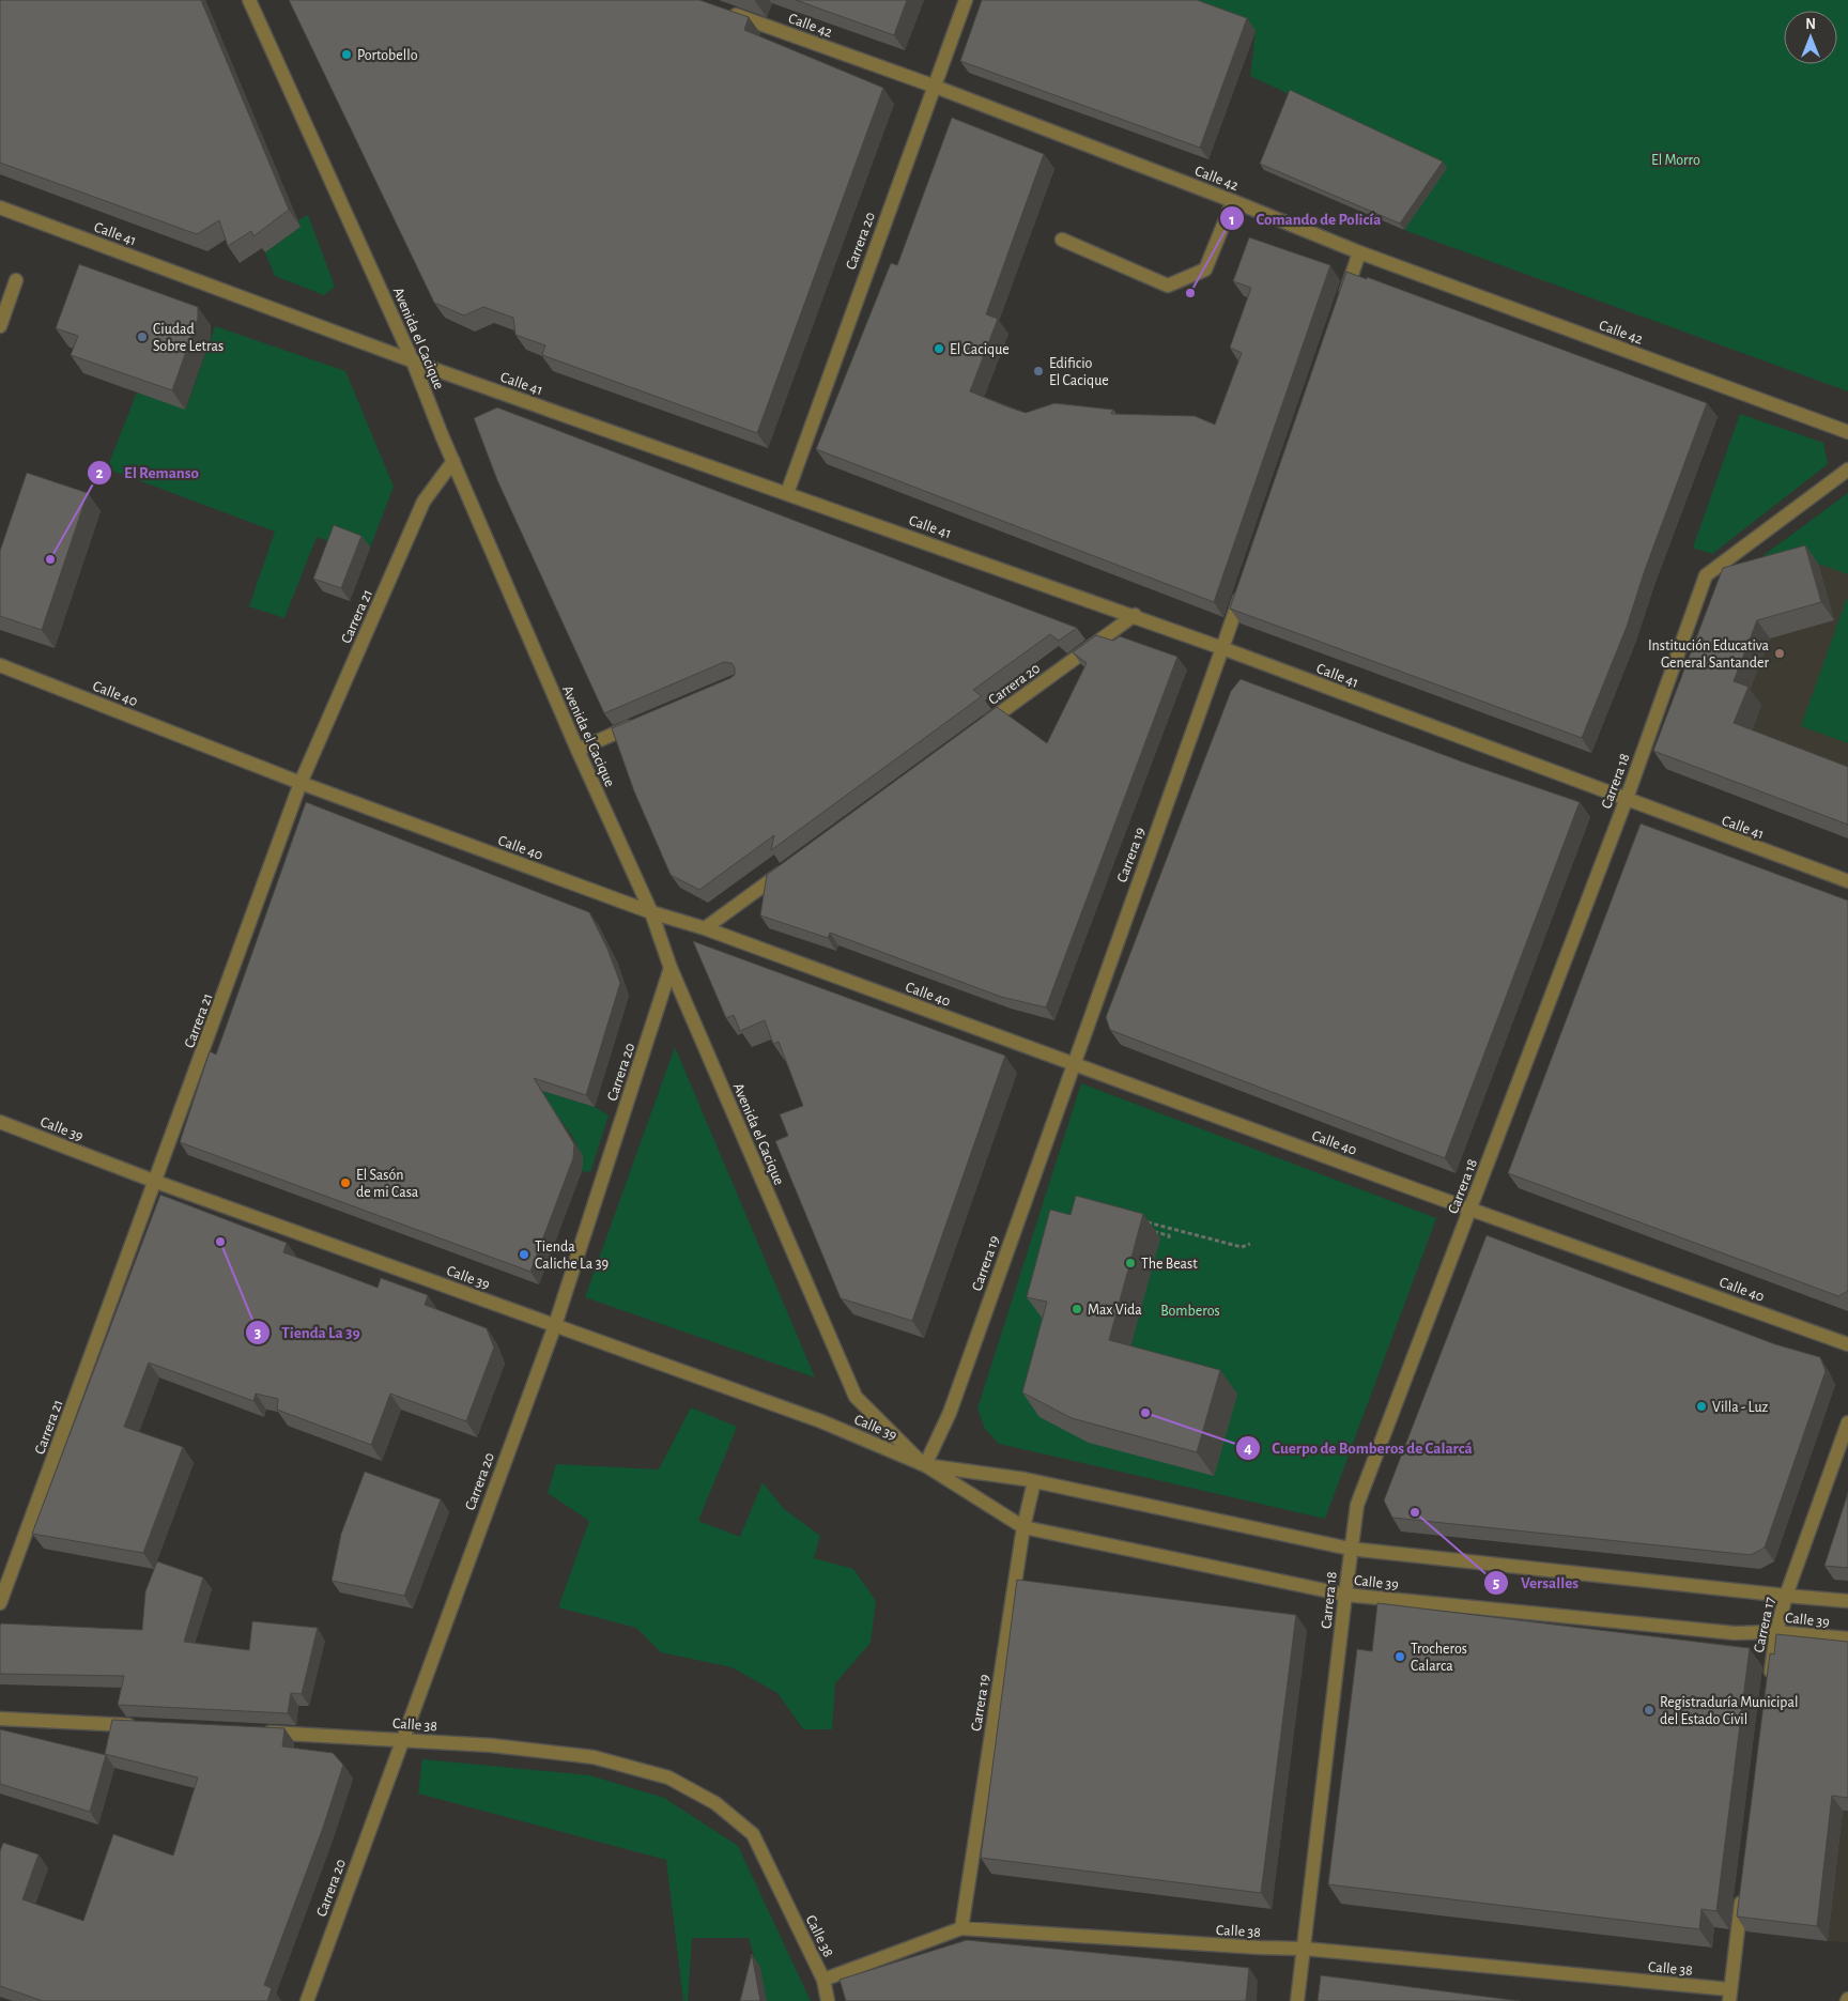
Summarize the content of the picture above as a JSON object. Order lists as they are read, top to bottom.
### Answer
{
  "streets": {
    "street": [
      "Calle 42",
      "Calle 41",
      "Carrera 20",
      "Avenida el Cacique",
      "Carrera 21",
      "Calle 40",
      "Carrera 18",
      "Carrera 19",
      "Calle 39",
      "Carrera 17",
      "Calle 38"
    ]
  },
  "crossings": [
    ["Calle 42", "Carrera 20"],
    ["Calle 41", "Carrera 20"],
    ["Calle 41", "Avenida el Cacique"],
    ["Calle 41", "Carrera 18"],
    ["Calle 41", "Carrera 19"],
    ["Carrera 20", "Avenida el Cacique"],
    ["Carrera 20", "Calle 39"],
    ["Carrera 20", "Calle 38"],
    ["Avenida el Cacique", "Carrera 21"],
    ["Avenida el Cacique", "Calle 40"],
    ["Avenida el Cacique", "Carrera 19"],
    ["Avenida el Cacique", "Calle 39"],
    ["Carrera 21", "Calle 40"],
    ["Carrera 21", "Calle 39"],
    ["Calle 40", "Carrera 18"],
    ["Calle 40", "Carrera 19"],
    ["Carrera 18", "Calle 39"],
    ["Carrera 18", "Calle 38"],
    ["Carrera 19", "Calle 39"],
    ["Carrera 19", "Calle 38"],
    ["Calle 39", "Carrera 17"]
  ],
  "parks": ["El Morro", "Bomberos"],
  "places": [
    "Portobello",
    "Comando de Policía",
    "Ciudad Sobre Letras",
    "El Cacique",
    "Edificio El Cacique",
    "El Remanso",
    "Institución Educativa General Santander",
    "El Sasón de mi Casa",
    "Tienda La 39",
    "Tienda Caliche La 39",
    "The Beast",
    "Max Vida",
    "Villa - Luz",
    "Cuerpo de Bomberos de Calarcá",
    "Versalles",
    "Trocheros Calarca",
    "Registraduría Municipal del Estado Civil"
  ],
  "north": "top"
}
